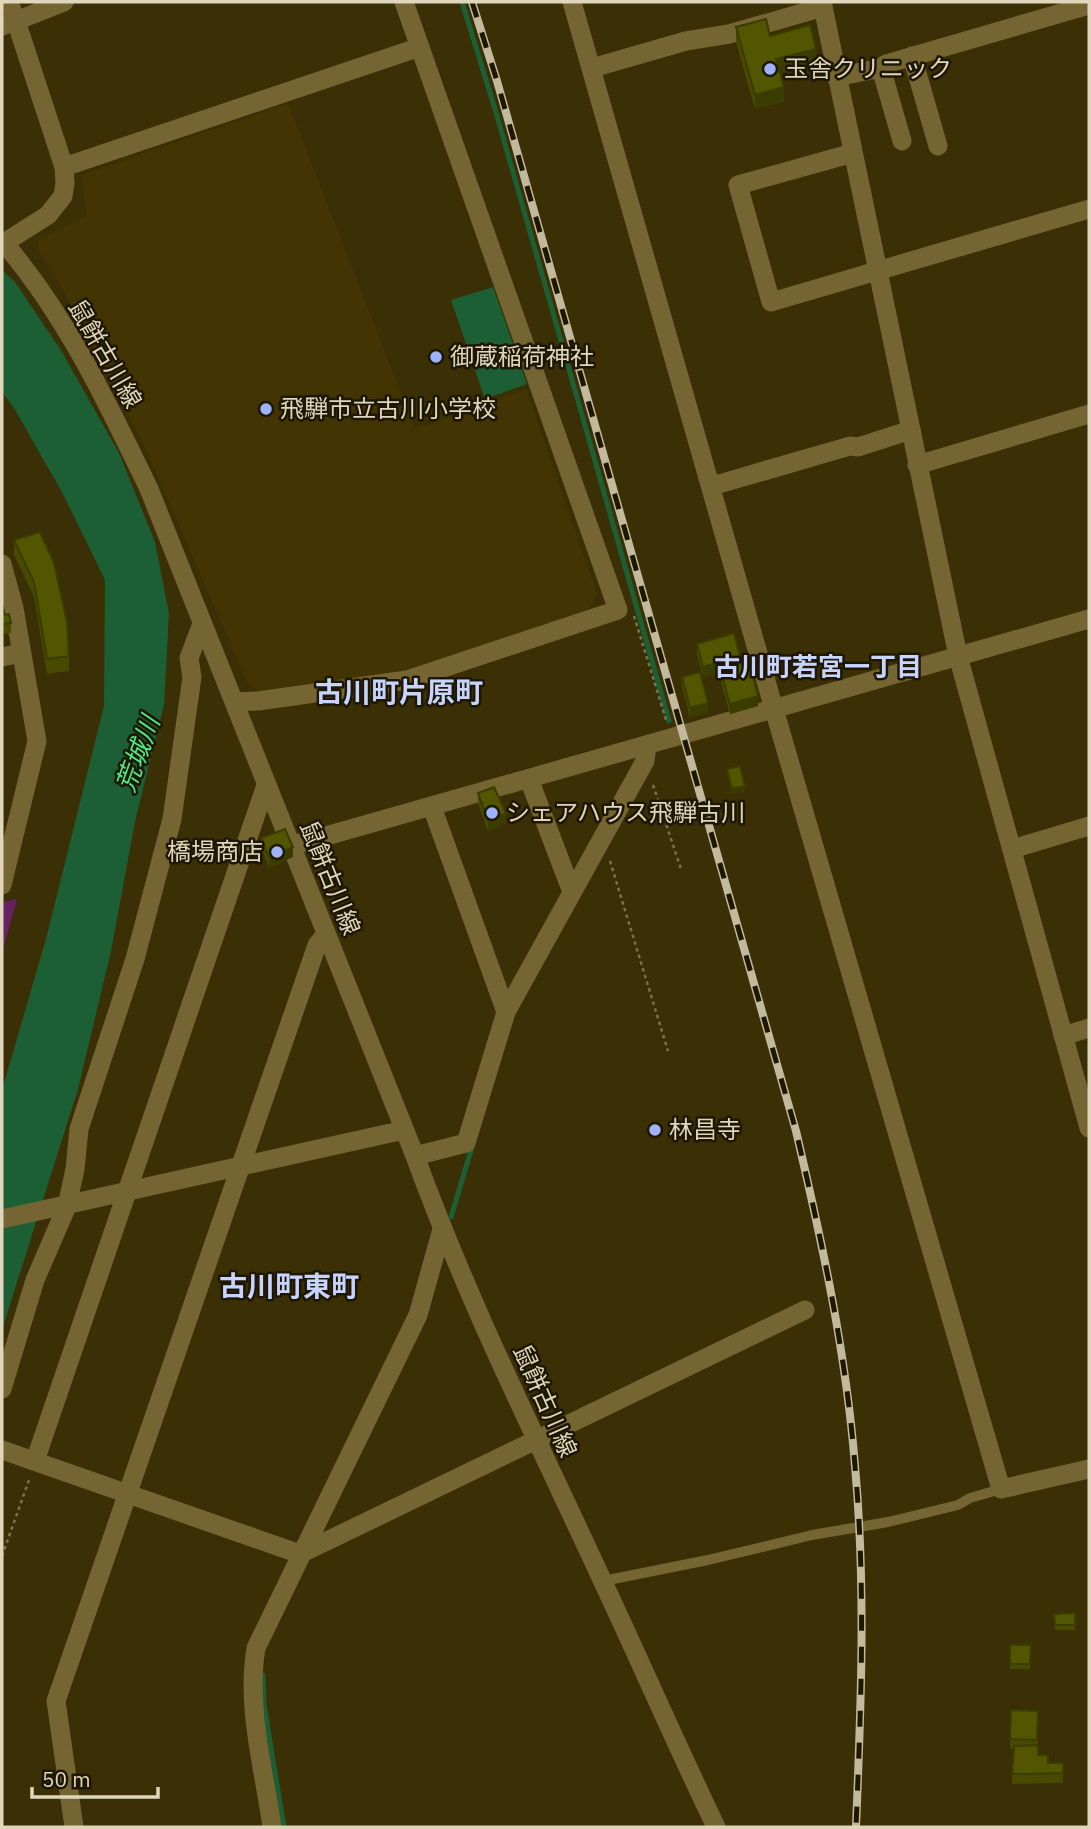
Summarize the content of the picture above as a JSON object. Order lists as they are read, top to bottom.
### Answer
{
  "streets": {
    "street": ["鼠餅古川線"]
  },
  "districts": ["古川町若宮一丁目", "古川町片原町", "古川町東町"],
  "water": ["荒城川"],
  "places": [
    "玉舎クリニック",
    "御蔵稲荷神社",
    "飛騨市立古川小学校",
    "シェアハウス飛騨古川",
    "橋場商店",
    "林昌寺"
  ],
  "scale_bar": "50 m"
}
